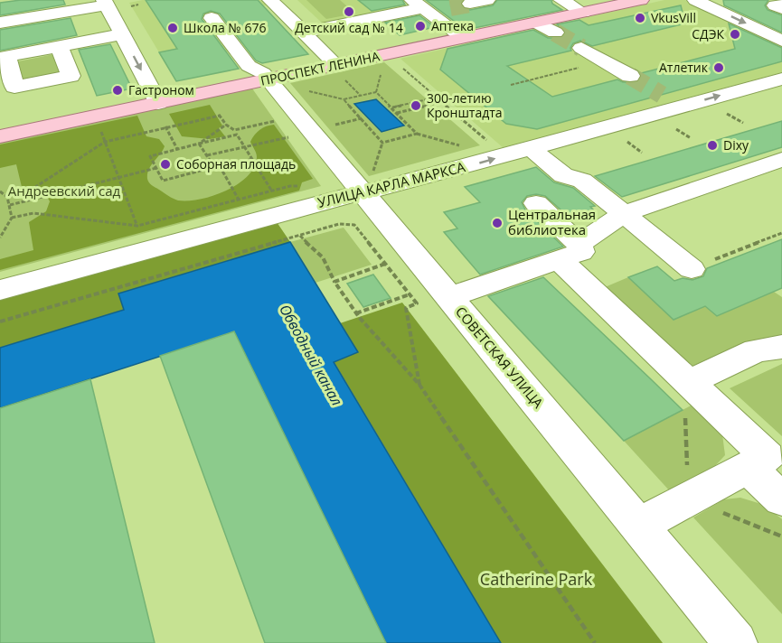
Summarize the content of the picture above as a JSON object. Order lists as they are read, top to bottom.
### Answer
{
  "streets": {
    "main road": ["ПРОСПЕКТ ЛЕНИНА"],
    "street": ["УЛИЦА КАРЛА МАРКСА", "СОВЕТСКАЯ УЛИЦА"]
  },
  "crossings": [
    ["ПРОСПЕКТ ЛЕНИНА", "СОВЕТСКАЯ УЛИЦА"],
    ["УЛИЦА КАРЛА МАРКСА", "СОВЕТСКАЯ УЛИЦА"]
  ],
  "water": ["Обводный канал"],
  "parks": ["Андреевский сад", "Catherine Park"],
  "places": [
    "Детский сад № 14",
    "VkusVill",
    "Аптека",
    "Школа № 676",
    "СДЭК",
    "Атлетик",
    "Гастроном",
    "300-летию Кронштадта",
    "Dixy",
    "Соборная площадь",
    "Центральная библиотека"
  ]
}
